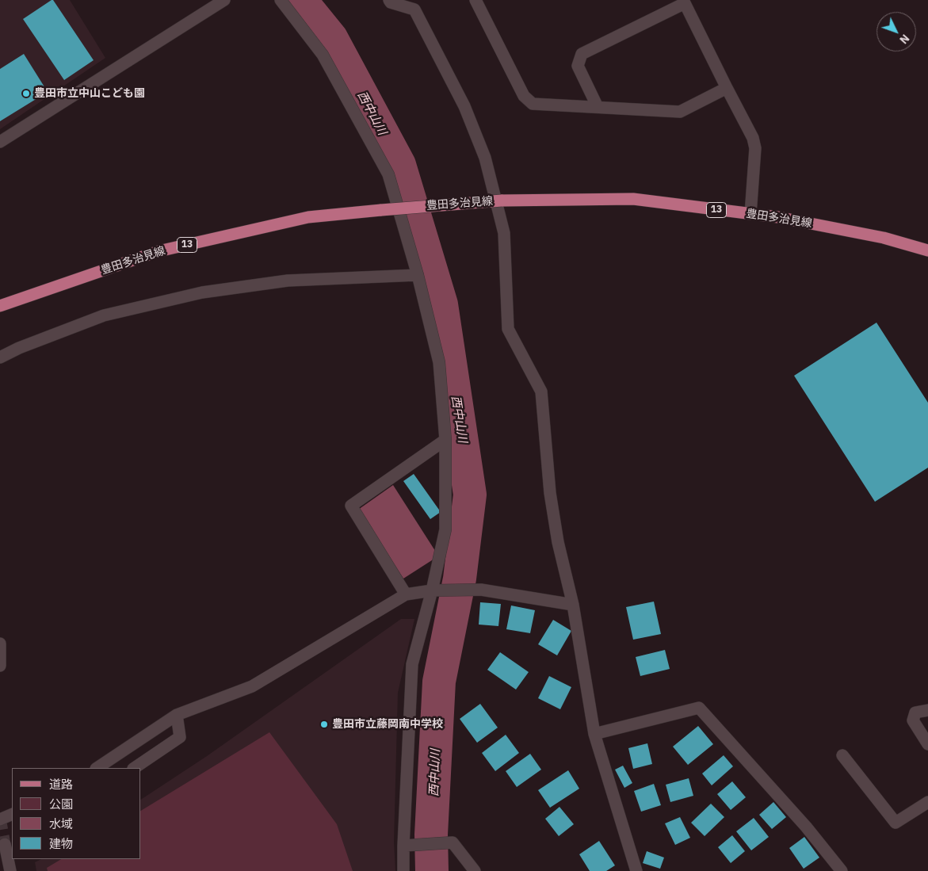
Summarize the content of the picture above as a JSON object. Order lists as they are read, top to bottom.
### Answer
{
  "streets": {
    "main road": ["豊田多治見線", "13"]
  },
  "water": ["西中山川"],
  "places": ["豊田市立中山こども園", "豊田市立藤岡南中学校"],
  "legend": [
    "道路",
    "公園",
    "水域",
    "建物"
  ],
  "north": "bottom right"
}
